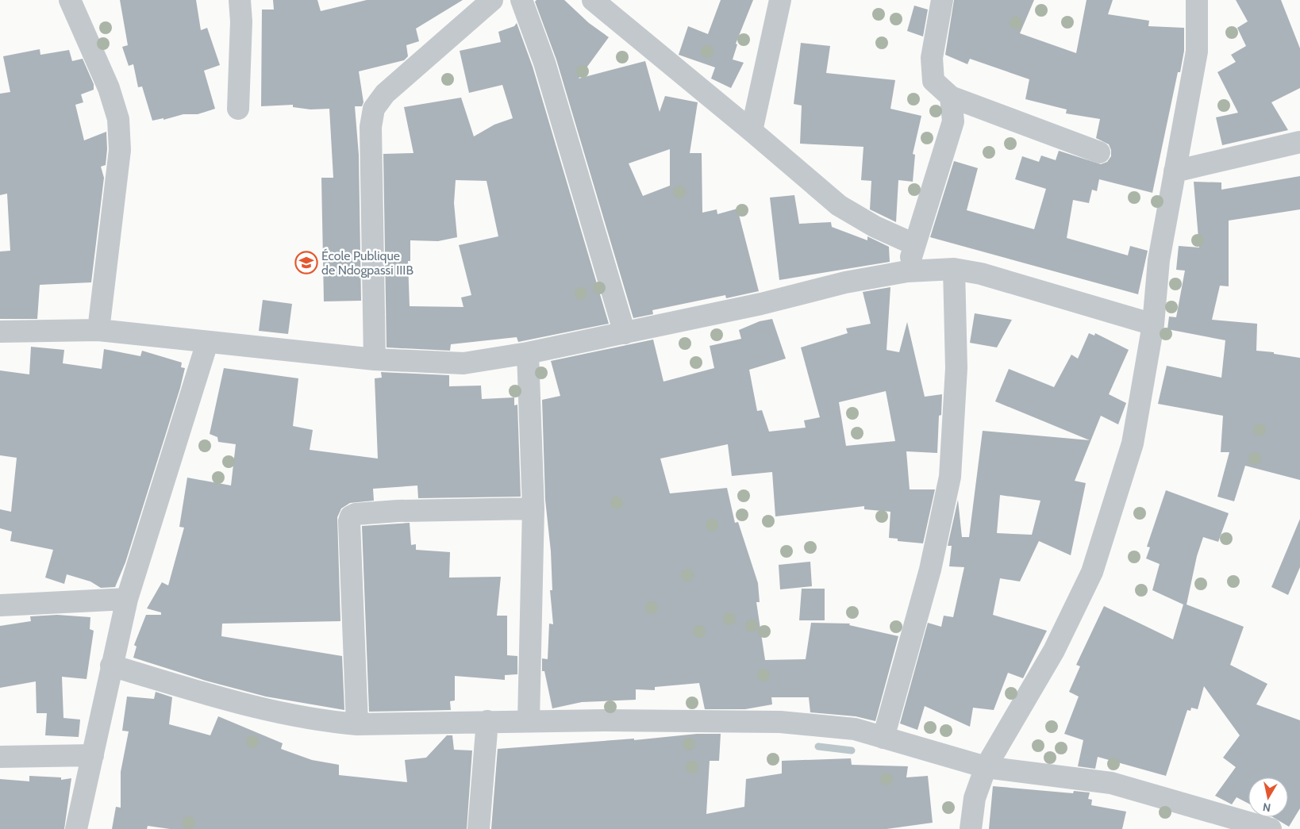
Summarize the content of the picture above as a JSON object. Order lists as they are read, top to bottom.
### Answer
{
  "places": {
    "school or university": ["École Publique de Ndogpassi IIIB"]
  },
  "north": "bottom"
}
